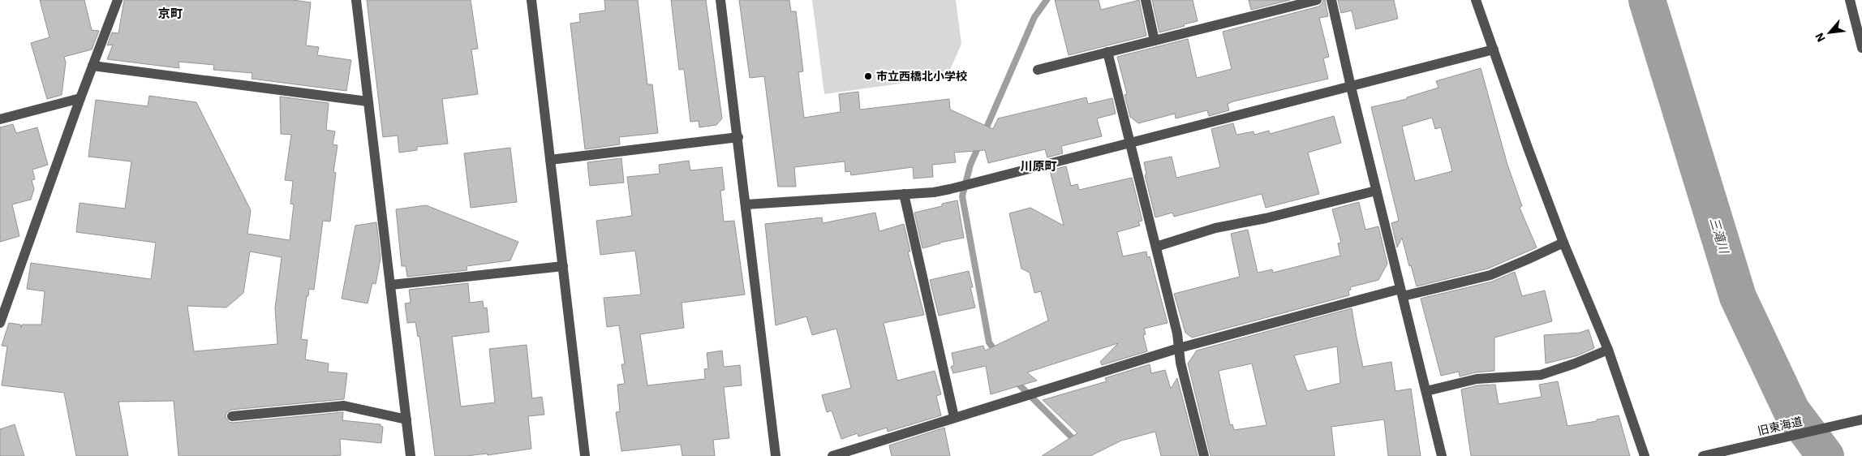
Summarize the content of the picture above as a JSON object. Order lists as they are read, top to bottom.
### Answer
{
  "streets": {
    "street": ["旧東海道"]
  },
  "districts": ["京町", "川原町"],
  "water": ["三滝川"],
  "places": ["市立西橋北小学校"],
  "north": "bottom left"
}
